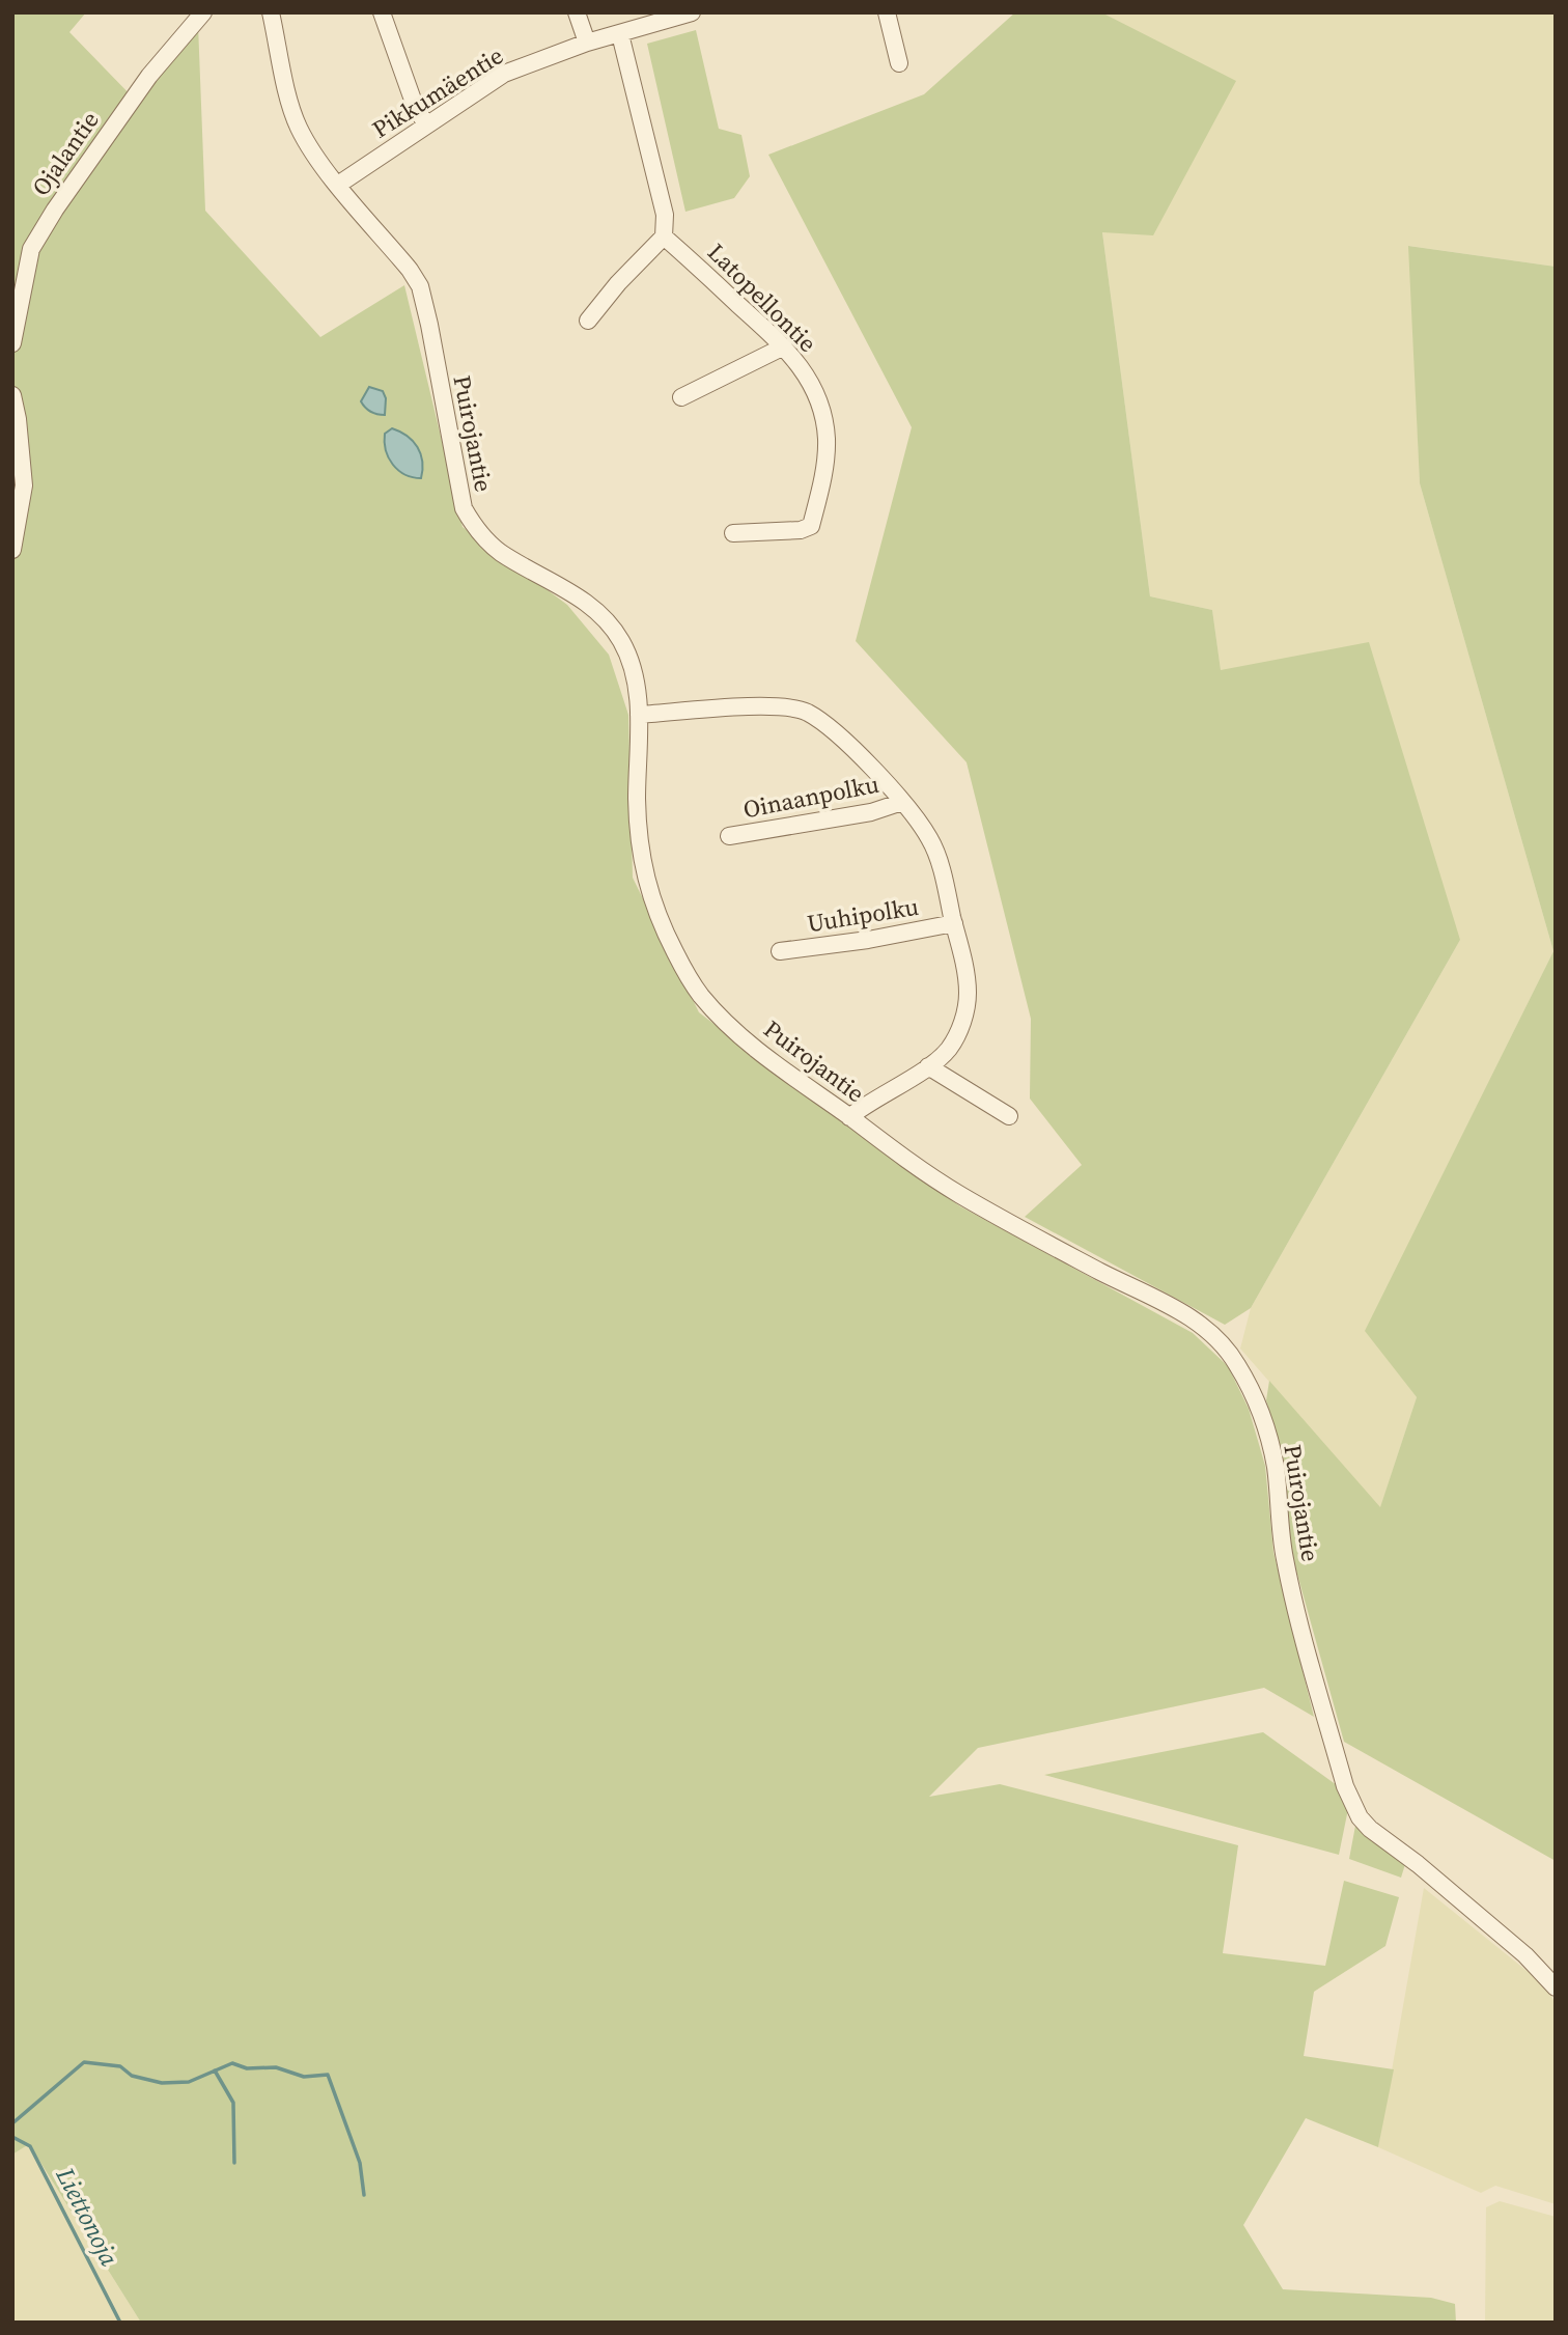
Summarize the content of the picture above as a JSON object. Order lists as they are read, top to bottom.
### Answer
{
  "streets": {
    "street": [
      "Pikkumäentie",
      "Ojalantie",
      "Latopellontie",
      "Puirojantie",
      "Oinaanpolku",
      "Uuhipolku"
    ]
  },
  "crossings": [
    ["Pikkumäentie", "Puirojantie"]
  ],
  "water": ["Liettonoja"]
}
